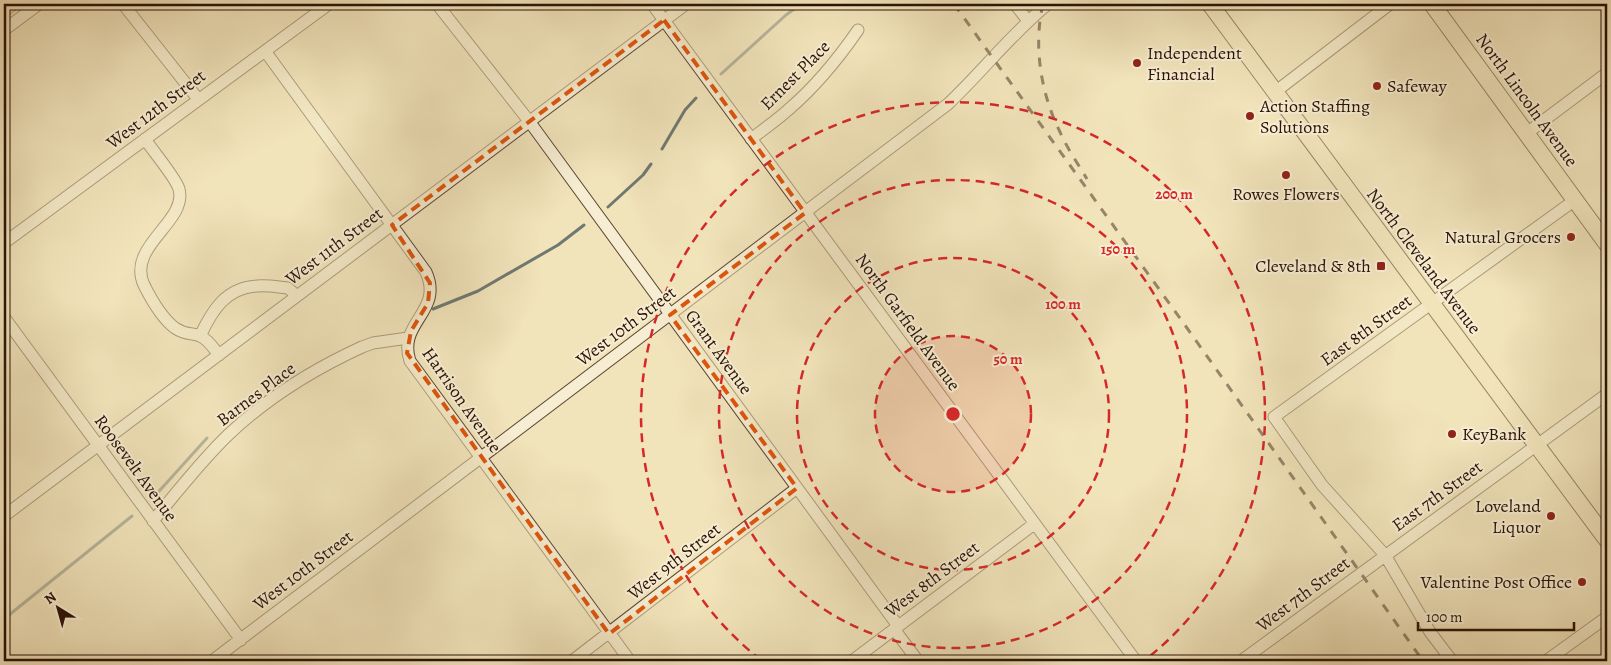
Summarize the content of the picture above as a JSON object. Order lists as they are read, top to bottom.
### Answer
{
  "streets": {
    "highway": ["North Lincoln Avenue", "North Cleveland Avenue"],
    "street": [
      "Ernest Place",
      "West 12th Street",
      "West 11th Street",
      "North Garfield Avenue",
      "West 10th Street",
      "East 8th Street",
      "Grant Avenue",
      "Barnes Place",
      "Harrison Avenue",
      "Roosevelt Avenue",
      "East 7th Street",
      "West 9th Street",
      "West 8th Street",
      "West 7th Street"
    ]
  },
  "crossings": [
    ["Ernest Place", "North Garfield Avenue"],
    ["North Lincoln Avenue", "East 8th Street"],
    ["West 12th Street", "Harrison Avenue"],
    ["West 11th Street", "North Garfield Avenue"],
    ["West 11th Street", "Grant Avenue"],
    ["West 11th Street", "Harrison Avenue"],
    ["West 11th Street", "Roosevelt Avenue"],
    ["North Cleveland Avenue", "East 8th Street"],
    ["North Cleveland Avenue", "East 7th Street"],
    ["North Garfield Avenue", "West 10th Street"],
    ["North Garfield Avenue", "West 8th Street"],
    ["West 10th Street", "Grant Avenue"],
    ["West 10th Street", "Harrison Avenue"],
    ["West 10th Street", "Roosevelt Avenue"],
    ["East 8th Street", "East 7th Street"],
    ["East 8th Street", "West 7th Street"],
    ["Grant Avenue", "West 9th Street"],
    ["Grant Avenue", "West 8th Street"],
    ["Barnes Place", "Harrison Avenue"],
    ["Barnes Place", "Roosevelt Avenue"],
    ["Harrison Avenue", "West 9th Street"],
    ["East 7th Street", "West 7th Street"]
  ],
  "places": {
    "other": [
      "Independent Financial",
      "Safeway",
      "Action Staffing Solutions",
      "Rowes Flowers",
      "Natural Grocers",
      "KeyBank",
      "Loveland Liquor",
      "Valentine Post Office"
    ],
    "transit": ["Cleveland & 8th"]
  },
  "scale_bar": "100 m",
  "north": "top left",
  "rings": [
    "200 m",
    "150 m",
    "100 m",
    "50 m"
  ]
}
